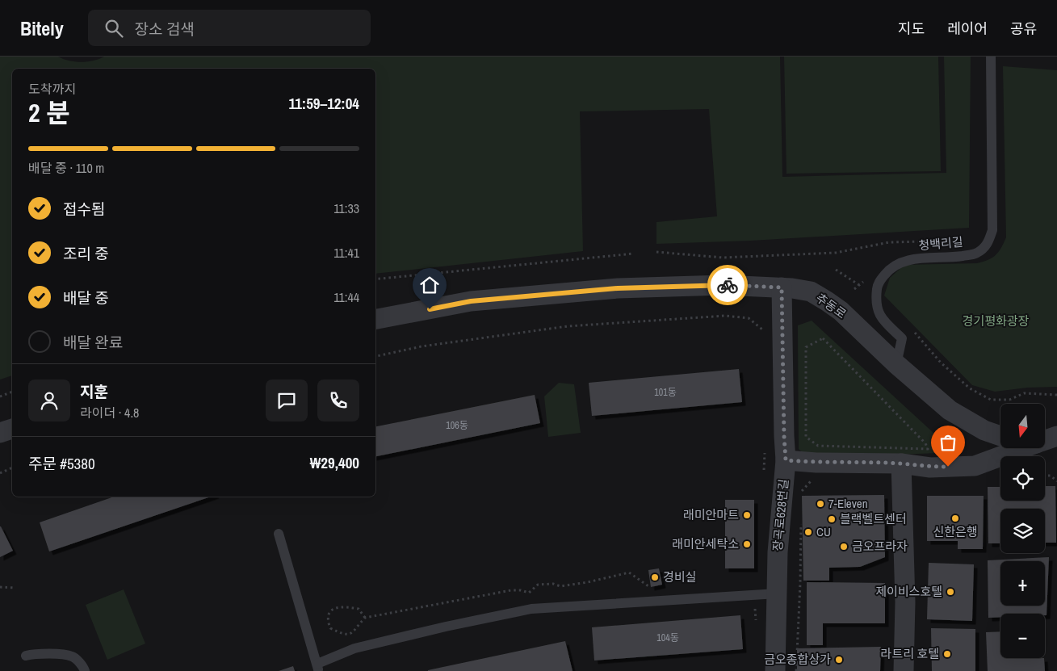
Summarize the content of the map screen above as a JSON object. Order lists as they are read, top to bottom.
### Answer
{
  "streets": {
    "street": ["추동로", "장곡로628번길"],
    "lane": ["청백리길"]
  },
  "crossings": [
    ["청백리길", "추동로"],
    ["추동로", "장곡로628번길"]
  ],
  "parks": ["경기평화광장"],
  "places": [
    "7-Eleven",
    "래미안마트",
    "신한은행",
    "블랙벨트센터",
    "CU",
    "래미안세탁소",
    "금오프라자",
    "경비실",
    "제이비스호텔",
    "라트리 호텔",
    "금오종합상가"
  ],
  "house_numbers": ["101동", "106동", "104동"],
  "north": "bottom",
  "page": {
    "header": "Bitely",
    "search": "장소 검색",
    "nav": ["지도", "레이어", "공유"],
    "heading": ["2 분", "도착까지", "11:59–12:04"],
    "panel": [
      "지훈",
      "라이더 · 4.8",
      "주문 #5380",
      "₩29,400"
    ],
    "bar": "배달 중 · 110 m",
    "list": [
      ["접수됨", "11:33"],
      ["조리 중", "11:41"],
      ["배달 중", "11:44"],
      "배달 완료"
    ],
    "map_buttons": ["+", "−"]
  }
}
